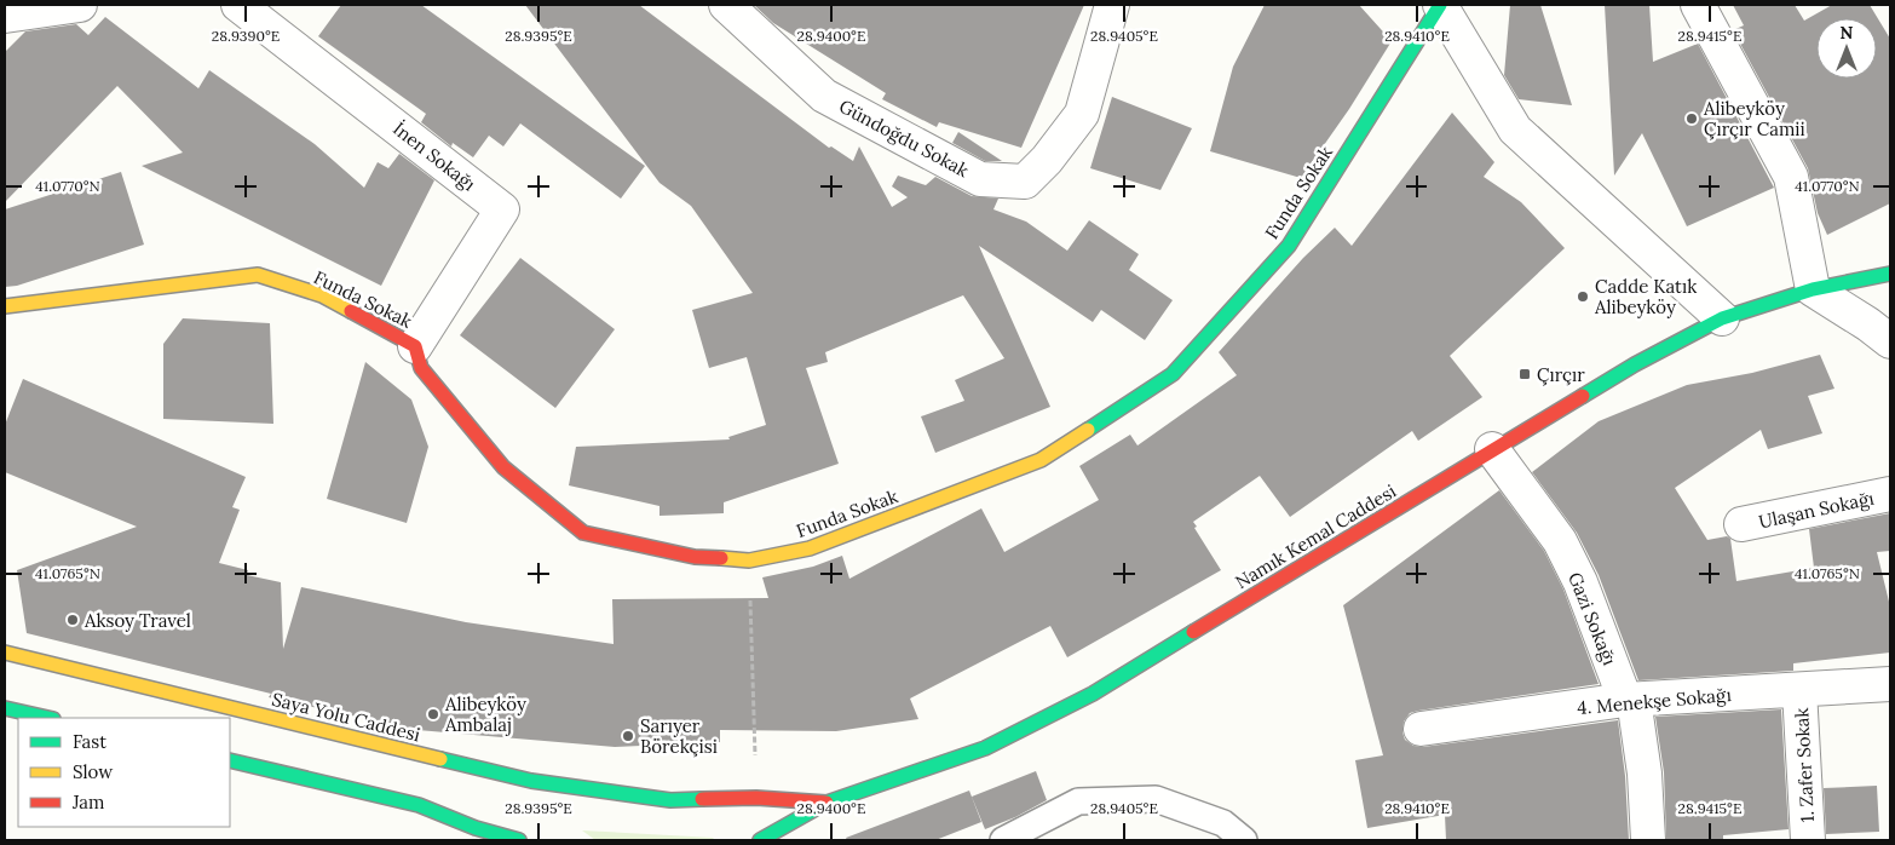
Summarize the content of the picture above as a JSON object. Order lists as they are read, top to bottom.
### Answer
{
  "streets": {
    "main road": ["Funda Sokak", "Namık Kemal Caddesi", "Saya Yolu Caddesi"],
    "street": [
      "Gündoğdu Sokak",
      "İnen Sokağı",
      "Ulaşan Sokağı",
      "Gazi Sokağı",
      "4. Menekşe Sokağı",
      "1. Zafer Sokak"
    ]
  },
  "crossings": [
    ["İnen Sokağı", "Funda Sokak"],
    ["Namık Kemal Caddesi", "Gazi Sokağı"],
    ["Namık Kemal Caddesi", "Saya Yolu Caddesi"],
    ["Gazi Sokağı", "4. Menekşe Sokağı"],
    ["4. Menekşe Sokağı", "1. Zafer Sokak"]
  ],
  "places": {
    "other": [
      "Alibeyköy Çırçır Camii",
      "Cadde Katık Alibeyköy",
      "Aksoy Travel",
      "Alibeyköy Ambalaj",
      "Sarıyer Börekçisi"
    ],
    "transit": ["Çırçır"]
  },
  "legend": ["Fast", "Slow", "Jam"],
  "north": "top",
  "coordinates": [
    "28.9390°E",
    "28.9395°E",
    "28.9400°E",
    "28.9405°E",
    "28.9410°E",
    "28.9415°E",
    "41.0770°N",
    "41.0765°N"
  ]
}
